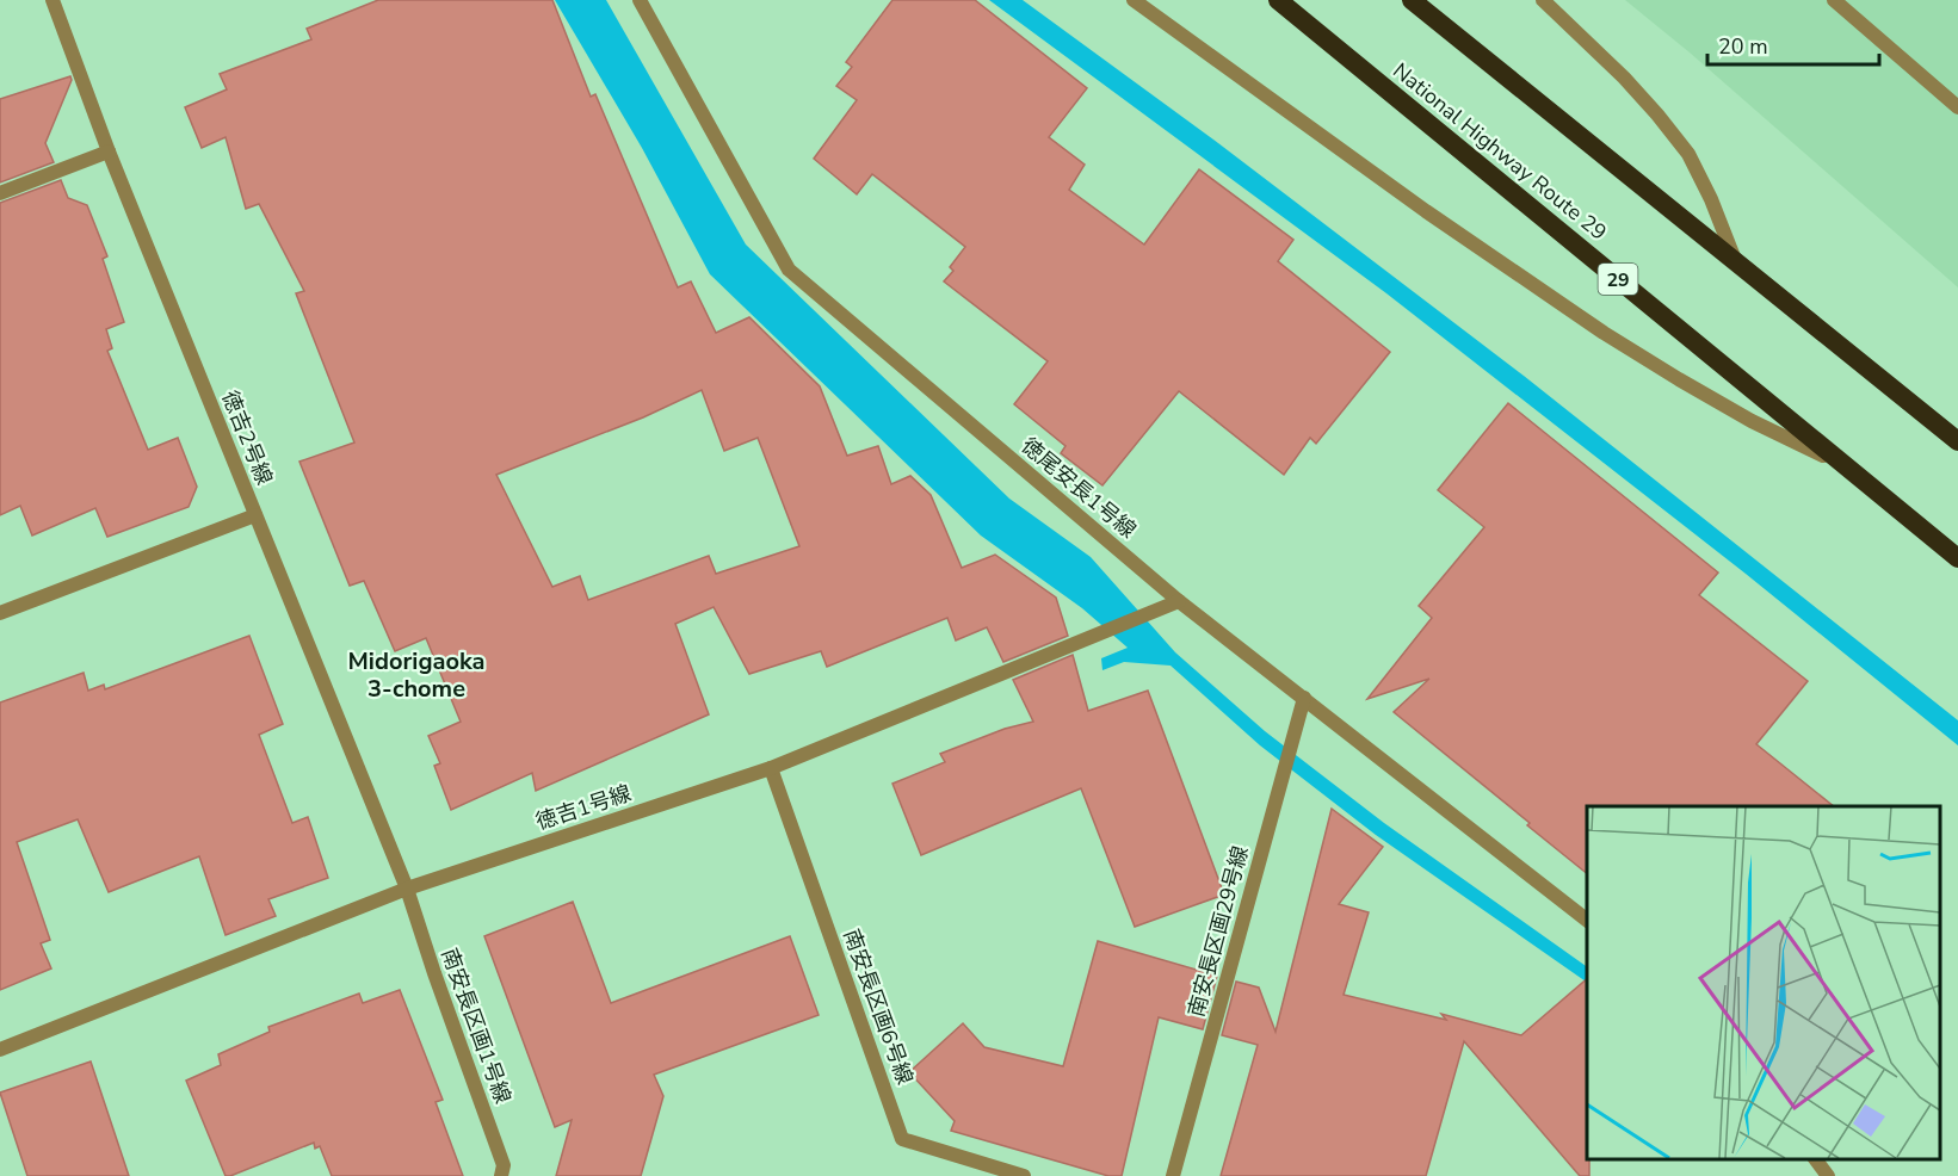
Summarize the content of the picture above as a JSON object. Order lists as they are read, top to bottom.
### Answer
{
  "streets": {
    "highway": ["National Highway Route 29", "29"],
    "street": [
      "徳吉2号線",
      "徳尾安長1号線",
      "徳吉1号線",
      "南安長区画29号線",
      "南安長区画6号線",
      "南安長区画1号線"
    ]
  },
  "crossings": [
    ["徳吉2号線", "徳吉1号線"],
    ["徳吉2号線", "南安長区画1号線"],
    ["徳尾安長1号線", "徳吉1号線"],
    ["徳尾安長1号線", "南安長区画29号線"],
    ["徳吉1号線", "南安長区画6号線"],
    ["徳吉1号線", "南安長区画1号線"]
  ],
  "districts": ["Midorigaoka 3-chome"],
  "scale_bar": "20 m"
}
